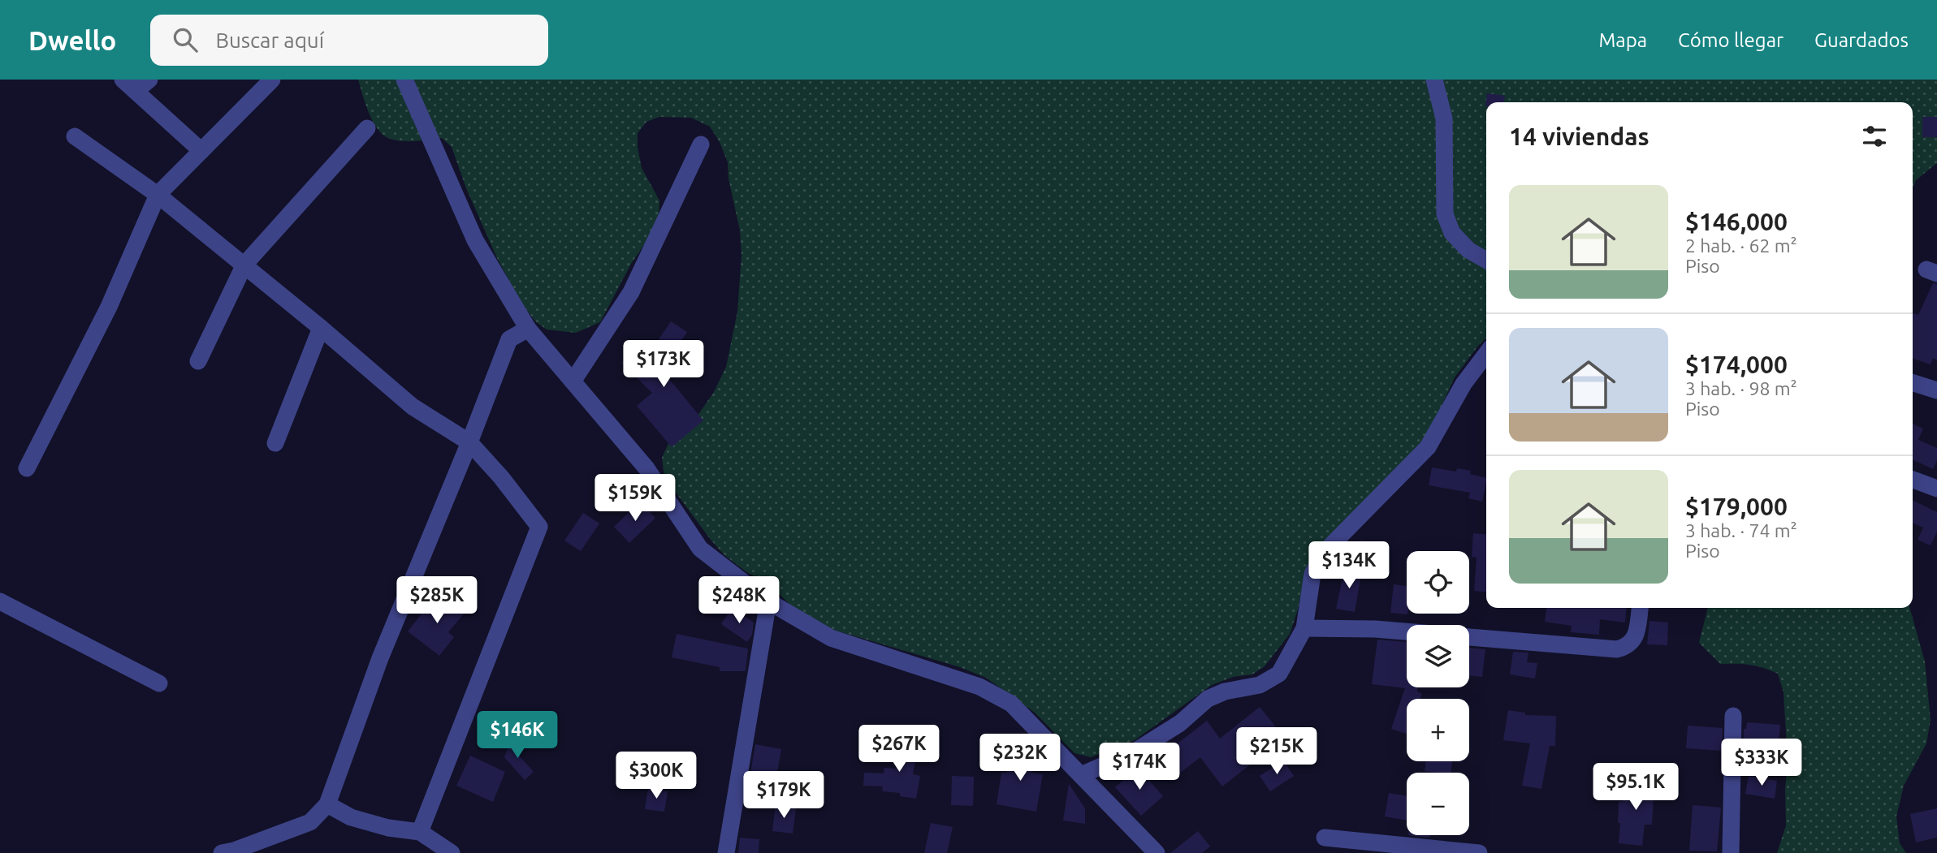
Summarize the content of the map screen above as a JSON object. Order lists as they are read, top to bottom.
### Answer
{
  "page": {
    "header": "Dwello",
    "search": "Buscar aquí",
    "nav": ["Mapa", "Cómo llegar", "Guardados"],
    "heading": "14 viviendas",
    "list": [
      {
        "name": "$146,000",
        "note": "2 hab. · 62 m² · Piso"
      },
      {
        "name": "$174,000",
        "note": "3 hab. · 98 m² · Piso"
      },
      {
        "name": "$179,000",
        "note": "3 hab. · 74 m² · Piso"
      }
    ],
    "price": [
      "$173K",
      "$159K",
      "$134K",
      "$285K",
      "$248K",
      "$146K",
      "$267K",
      "$215K",
      "$232K",
      "$333K",
      "$174K",
      "$300K",
      "$95.1K",
      "$179K"
    ],
    "map_buttons": ["+", "−"]
  }
}
